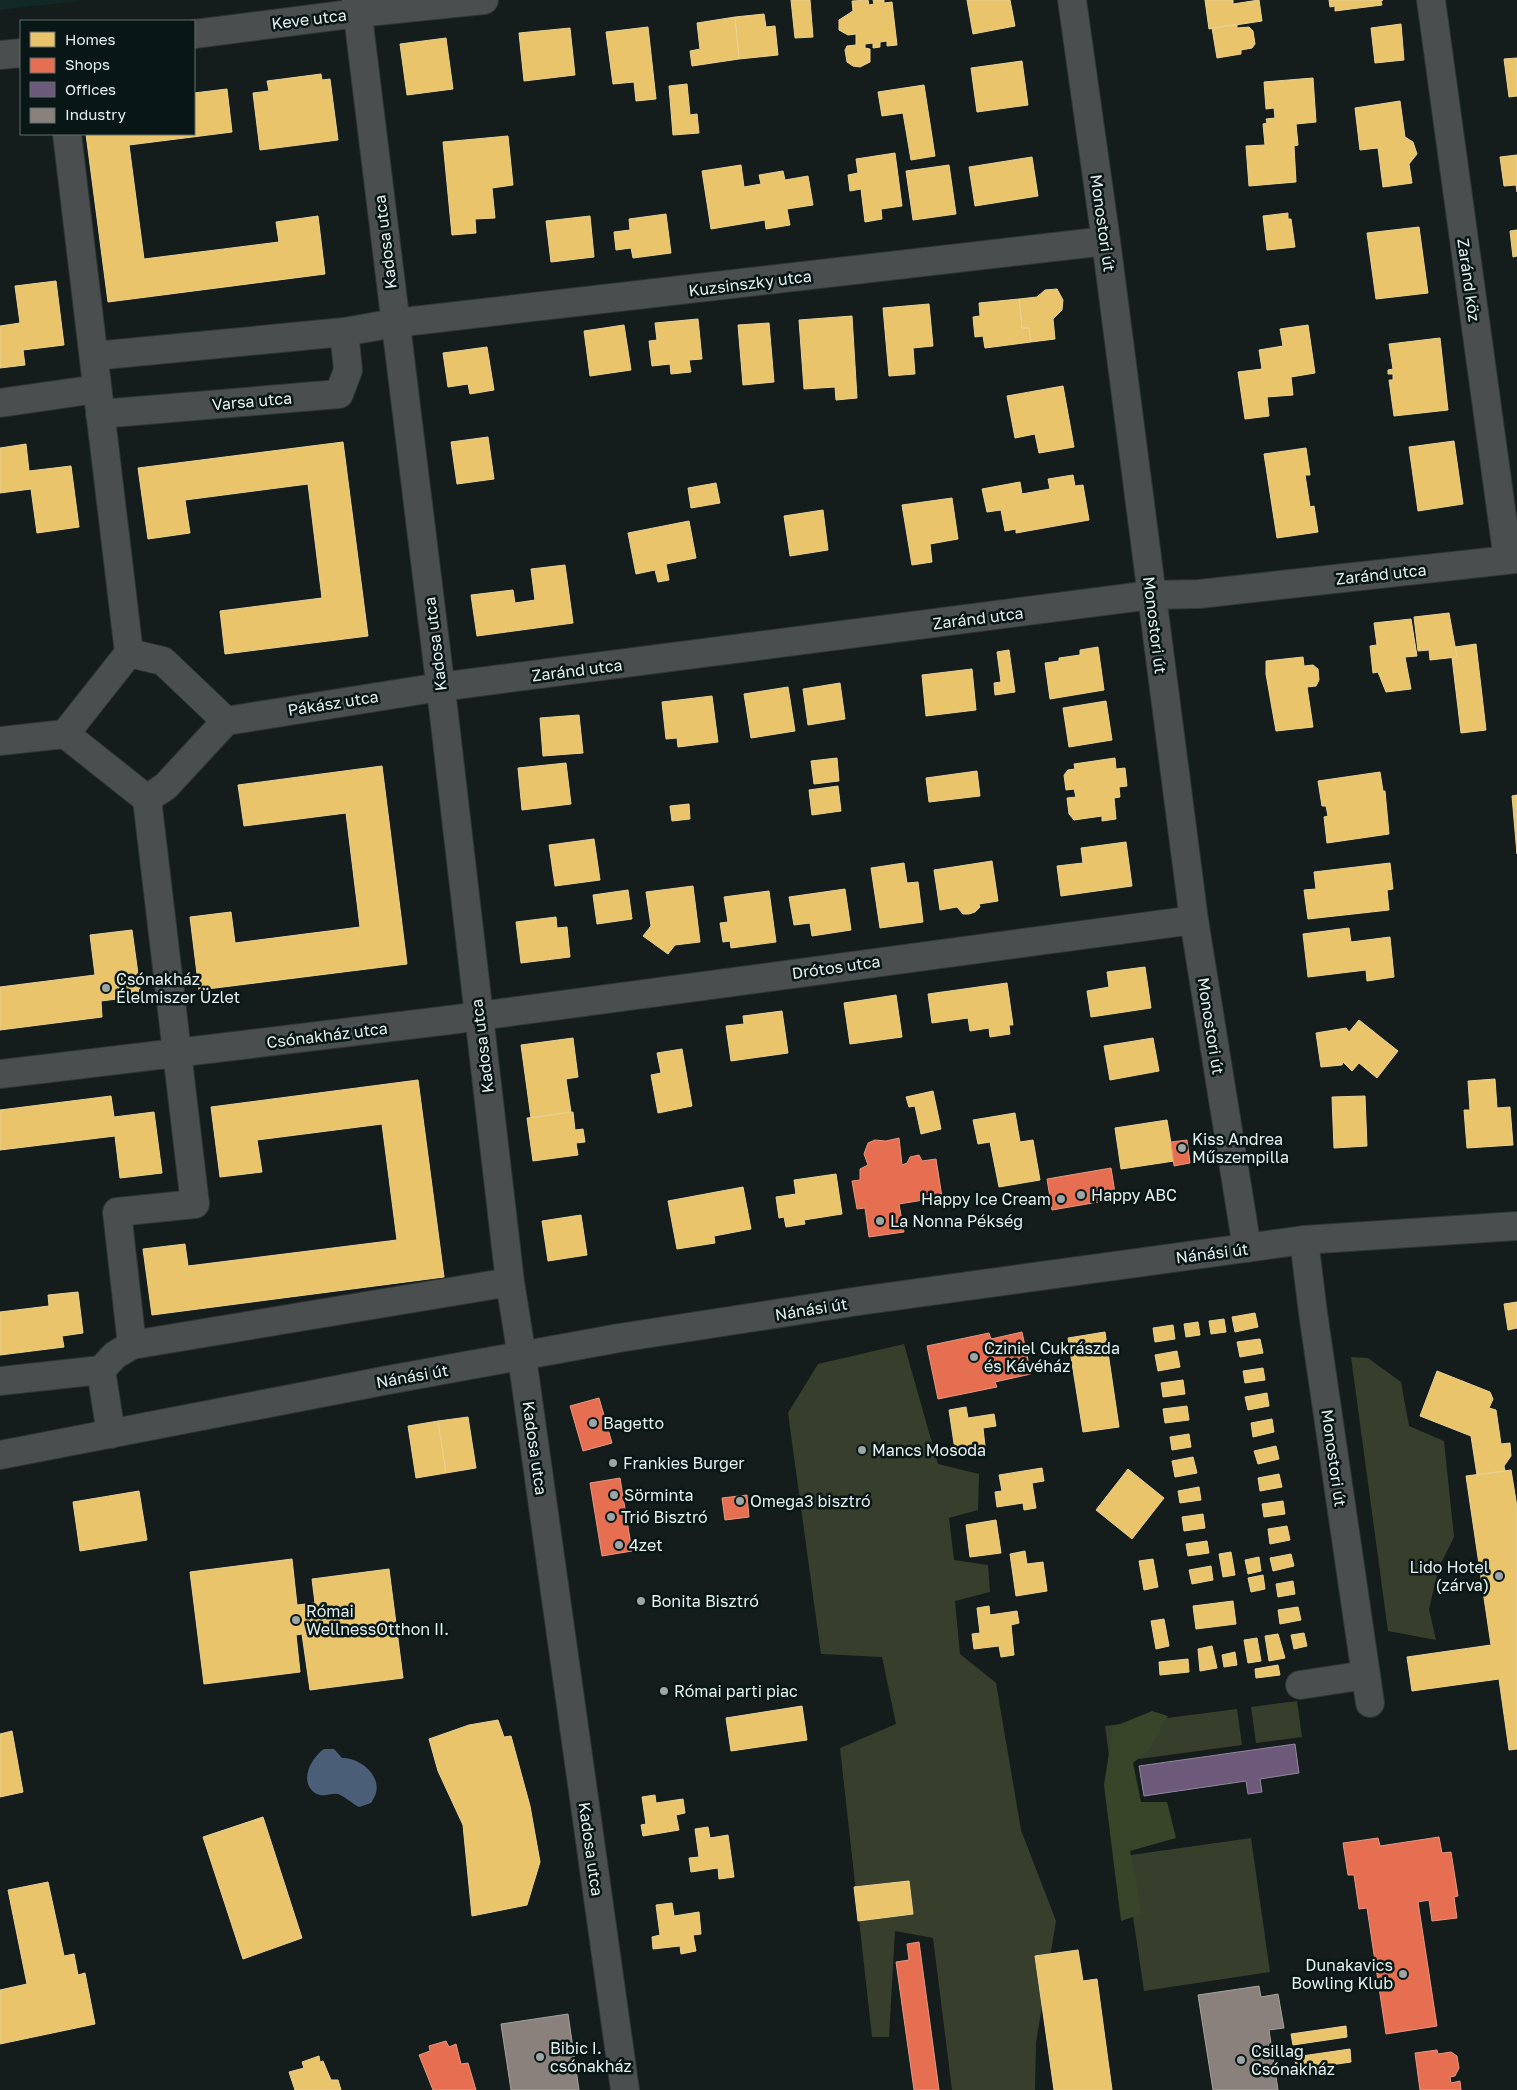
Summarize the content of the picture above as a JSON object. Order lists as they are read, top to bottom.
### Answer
{
  "streets": {
    "street": [
      "Keve utca",
      "Monostori út",
      "Kadosa utca",
      "Zaránd köz",
      "Kuzsinszky utca",
      "Varsa utca",
      "Zaránd utca",
      "Pákász utca",
      "Drótos utca",
      "Csónakház utca",
      "Nánási út"
    ]
  },
  "crossings": [
    ["Keve utca", "Kadosa utca"],
    ["Monostori út", "Kuzsinszky utca"],
    ["Monostori út", "Zaránd utca"],
    ["Monostori út", "Drótos utca"],
    ["Monostori út", "Nánási út"],
    ["Kadosa utca", "Kuzsinszky utca"],
    ["Kadosa utca", "Zaránd utca"],
    ["Kadosa utca", "Pákász utca"],
    ["Kadosa utca", "Drótos utca"],
    ["Kadosa utca", "Csónakház utca"],
    ["Kadosa utca", "Nánási út"],
    ["Zaránd köz", "Zaránd utca"],
    ["Zaránd utca", "Pákász utca"],
    ["Drótos utca", "Csónakház utca"]
  ],
  "places": [
    "Csónakház Élelmiszer Üzlet",
    "Kiss Andrea Műszempilla",
    "Happy ABC",
    "Happy Ice Cream",
    "La Nonna Pékség",
    "Cziniel Cukrászda és Kávéház",
    "Bagetto",
    "Mancs Mosoda",
    "Frankies Burger",
    "Sörminta",
    "Omega3 bisztró",
    "Trió Bisztró",
    "4zet",
    "Lido Hotel (zárva)",
    "Bonita Bisztró",
    "Római WellnessOtthon II.",
    "Római parti piac",
    "Dunakavics Bowling Klub",
    "Bibic I. csónakház",
    "Csillag Csónakház"
  ],
  "legend": [
    "Homes",
    "Shops",
    "Offices",
    "Industry"
  ]
}
